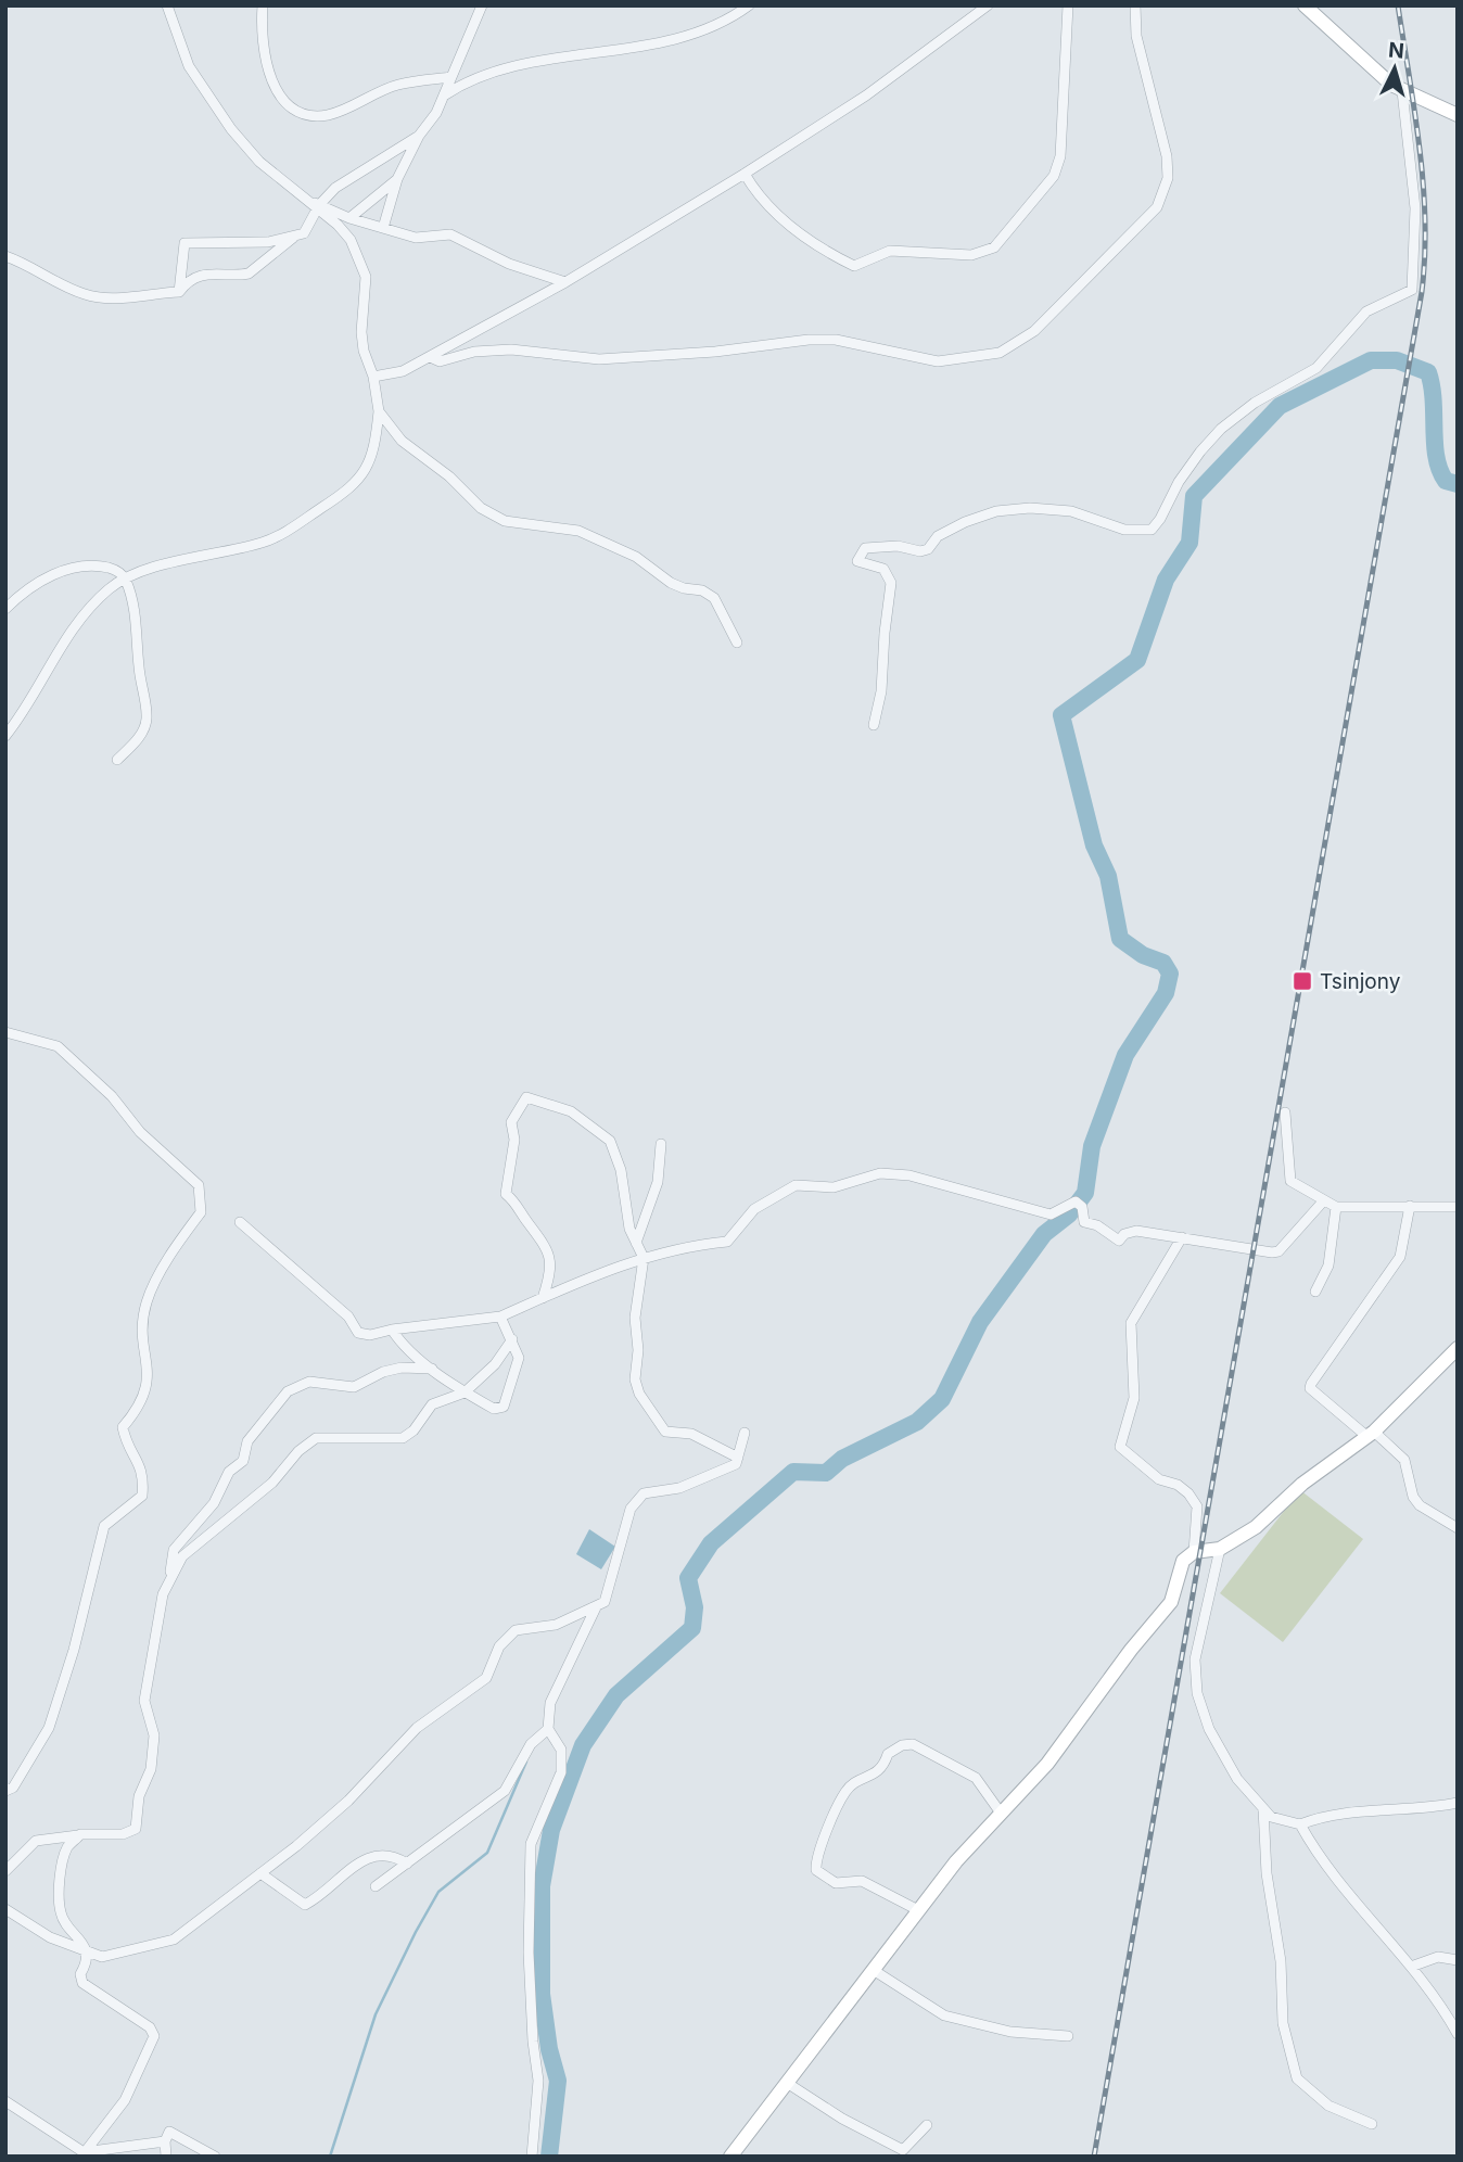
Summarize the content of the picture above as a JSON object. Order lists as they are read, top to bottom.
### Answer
{
  "places": {
    "transit": ["Tsinjony"]
  },
  "north": "top"
}
